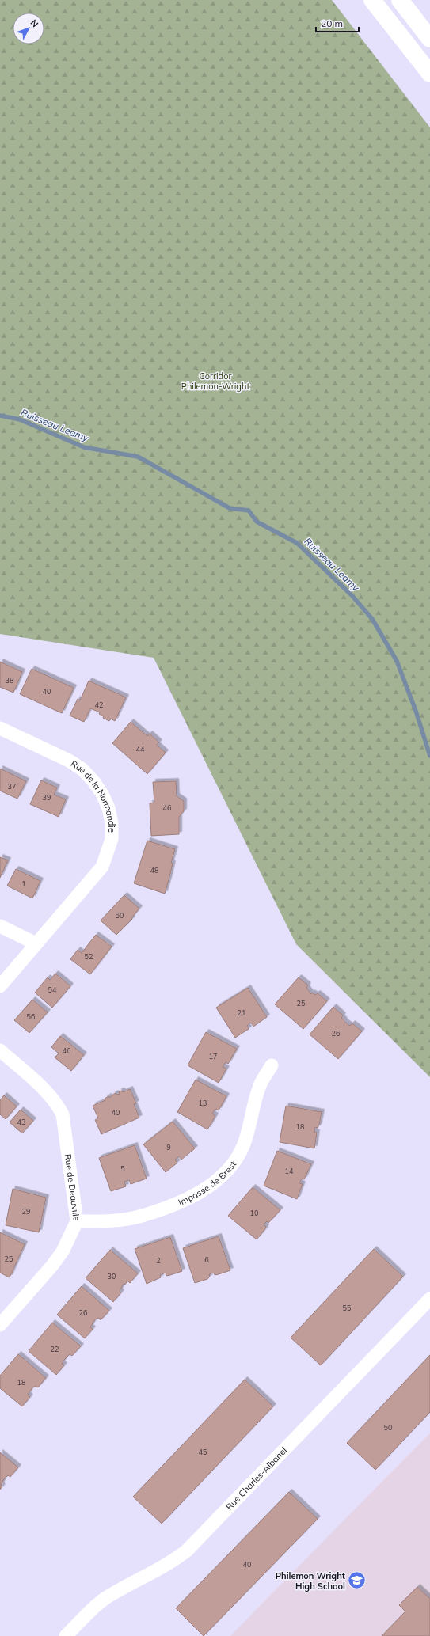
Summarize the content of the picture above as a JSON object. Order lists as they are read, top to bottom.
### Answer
{
  "streets": {
    "street": [
      "Rue de la Normandie",
      "Impasse de Brest",
      "Rue de Deauville",
      "Rue Charles-Albanel"
    ]
  },
  "crossings": [
    ["Impasse de Brest", "Rue de Deauville"]
  ],
  "water": ["Ruisseau Leamy"],
  "parks": ["Corridor Philemon-Wright"],
  "places": {
    "school or university": ["Philemon Wright High School"]
  },
  "house_numbers": [
    "38",
    "40",
    "42",
    "44",
    "37",
    "39",
    "46",
    "48",
    "1",
    "50",
    "52",
    "54",
    "25",
    "21",
    "56",
    "26",
    "46",
    "17",
    "13",
    "40",
    "43",
    "18",
    "9",
    "5",
    "14",
    "29",
    "10",
    "25",
    "6",
    "2",
    "30",
    "55",
    "26",
    "22",
    "18",
    "50",
    "45",
    "40"
  ],
  "scale_bar": "20 m",
  "north": "top right"
}
